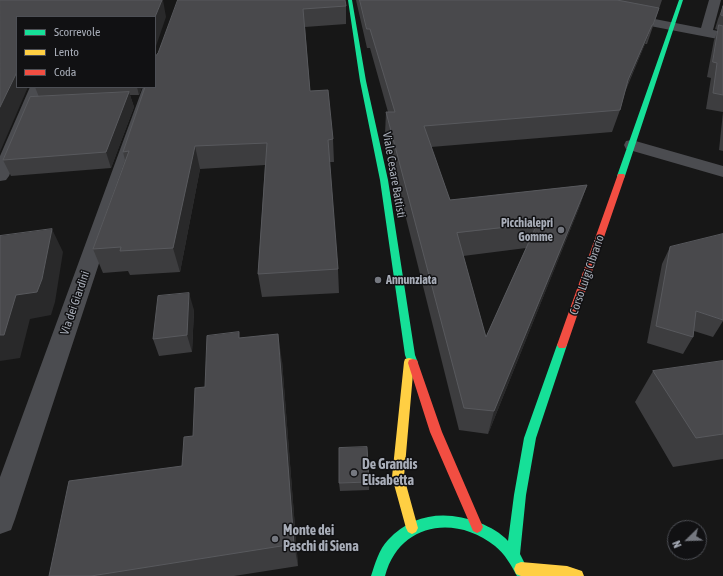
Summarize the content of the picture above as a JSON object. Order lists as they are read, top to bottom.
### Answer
{
  "streets": {
    "street": ["Viale Cesare Battisti", "Corso Luigi Cibrario", "Via dei Giardini"]
  },
  "places": [
    "Picchialepri Gomme",
    "Annunziata",
    "De Grandis Elisabetta",
    "Monte dei Paschi di Siena"
  ],
  "legend": ["Scorrevole", "Lento", "Coda"],
  "north": "bottom left"
}
